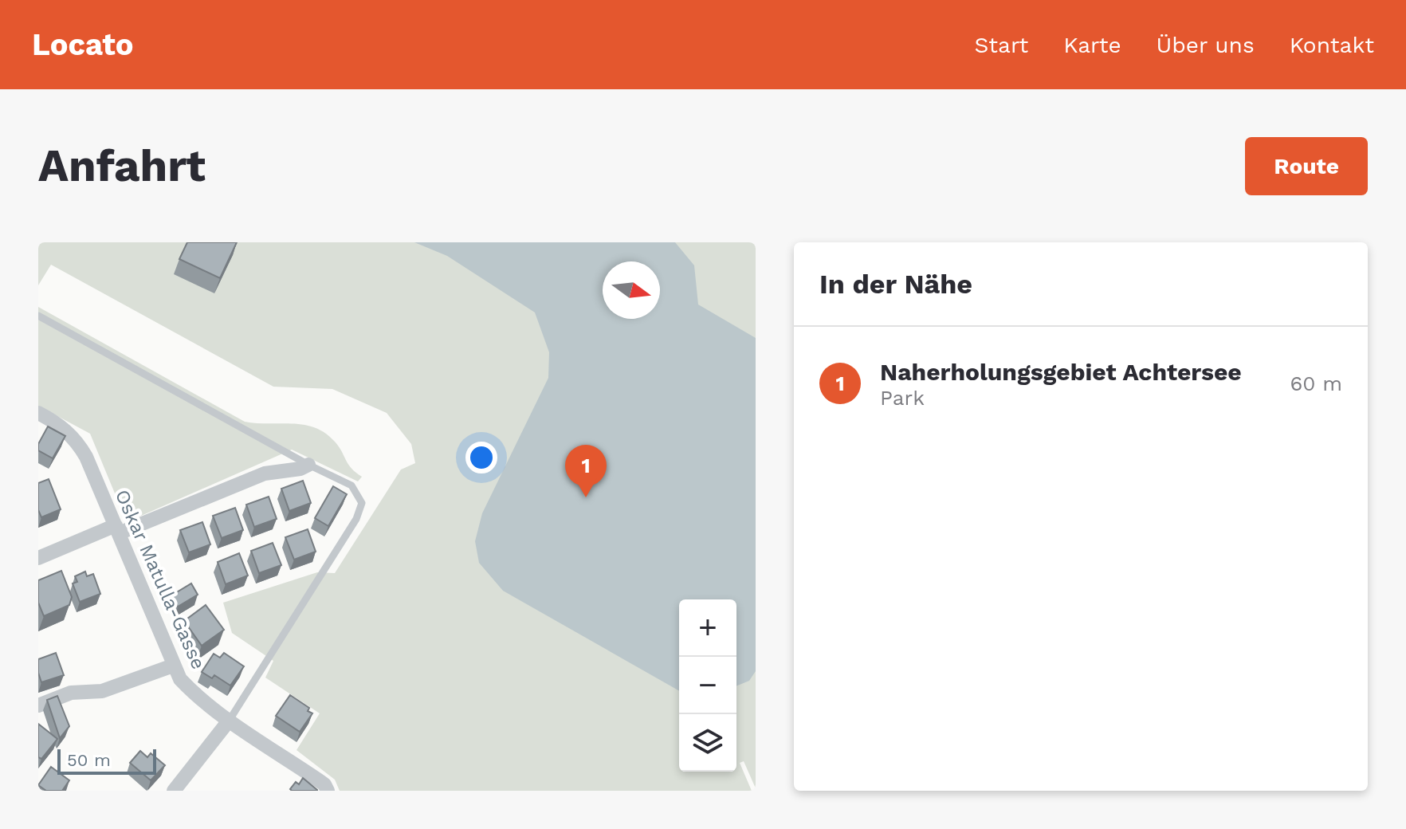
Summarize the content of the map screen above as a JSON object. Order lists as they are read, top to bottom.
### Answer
{
  "streets": {
    "street": ["Oskar Matulla-Gasse"]
  },
  "scale_bar": "50 m",
  "north": "right",
  "page": {
    "header": "Locato",
    "nav": [
      "Start",
      "Karte",
      "Über uns",
      "Kontakt"
    ],
    "buttons": "Route",
    "title": "Anfahrt",
    "heading": "In der Nähe",
    "list": [
      {
        "mark": "1",
        "name": "Naherholungsgebiet Achtersee",
        "note": "Park",
        "value": "60 m"
      }
    ],
    "pins": "1",
    "map_buttons": ["+", "−"],
    "scale": "50 m"
  }
}
